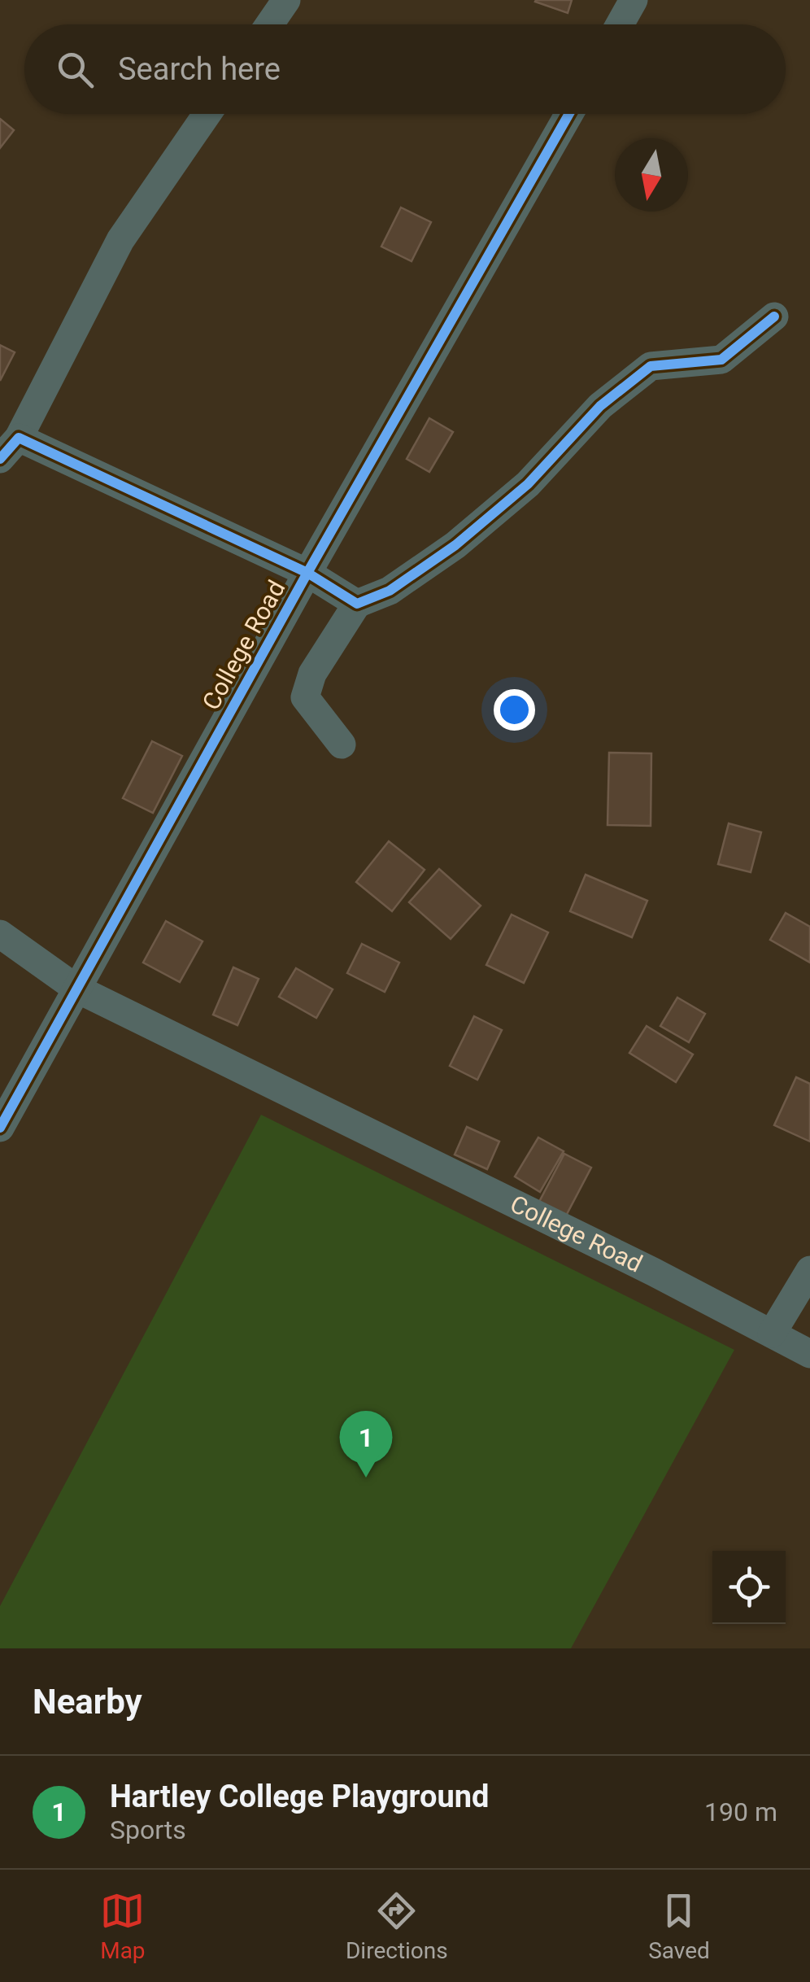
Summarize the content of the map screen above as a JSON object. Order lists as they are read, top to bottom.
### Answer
{
  "streets": {
    "street": ["College Road"]
  },
  "north": "bottom",
  "page": {
    "search": "Search here",
    "pins": "1",
    "heading": "Nearby",
    "list": [
      {
        "mark": "1",
        "name": "Hartley College Playground",
        "note": "Sports",
        "value": "190 m"
      }
    ],
    "nav": ["Map", "Directions", "Saved"]
  }
}
